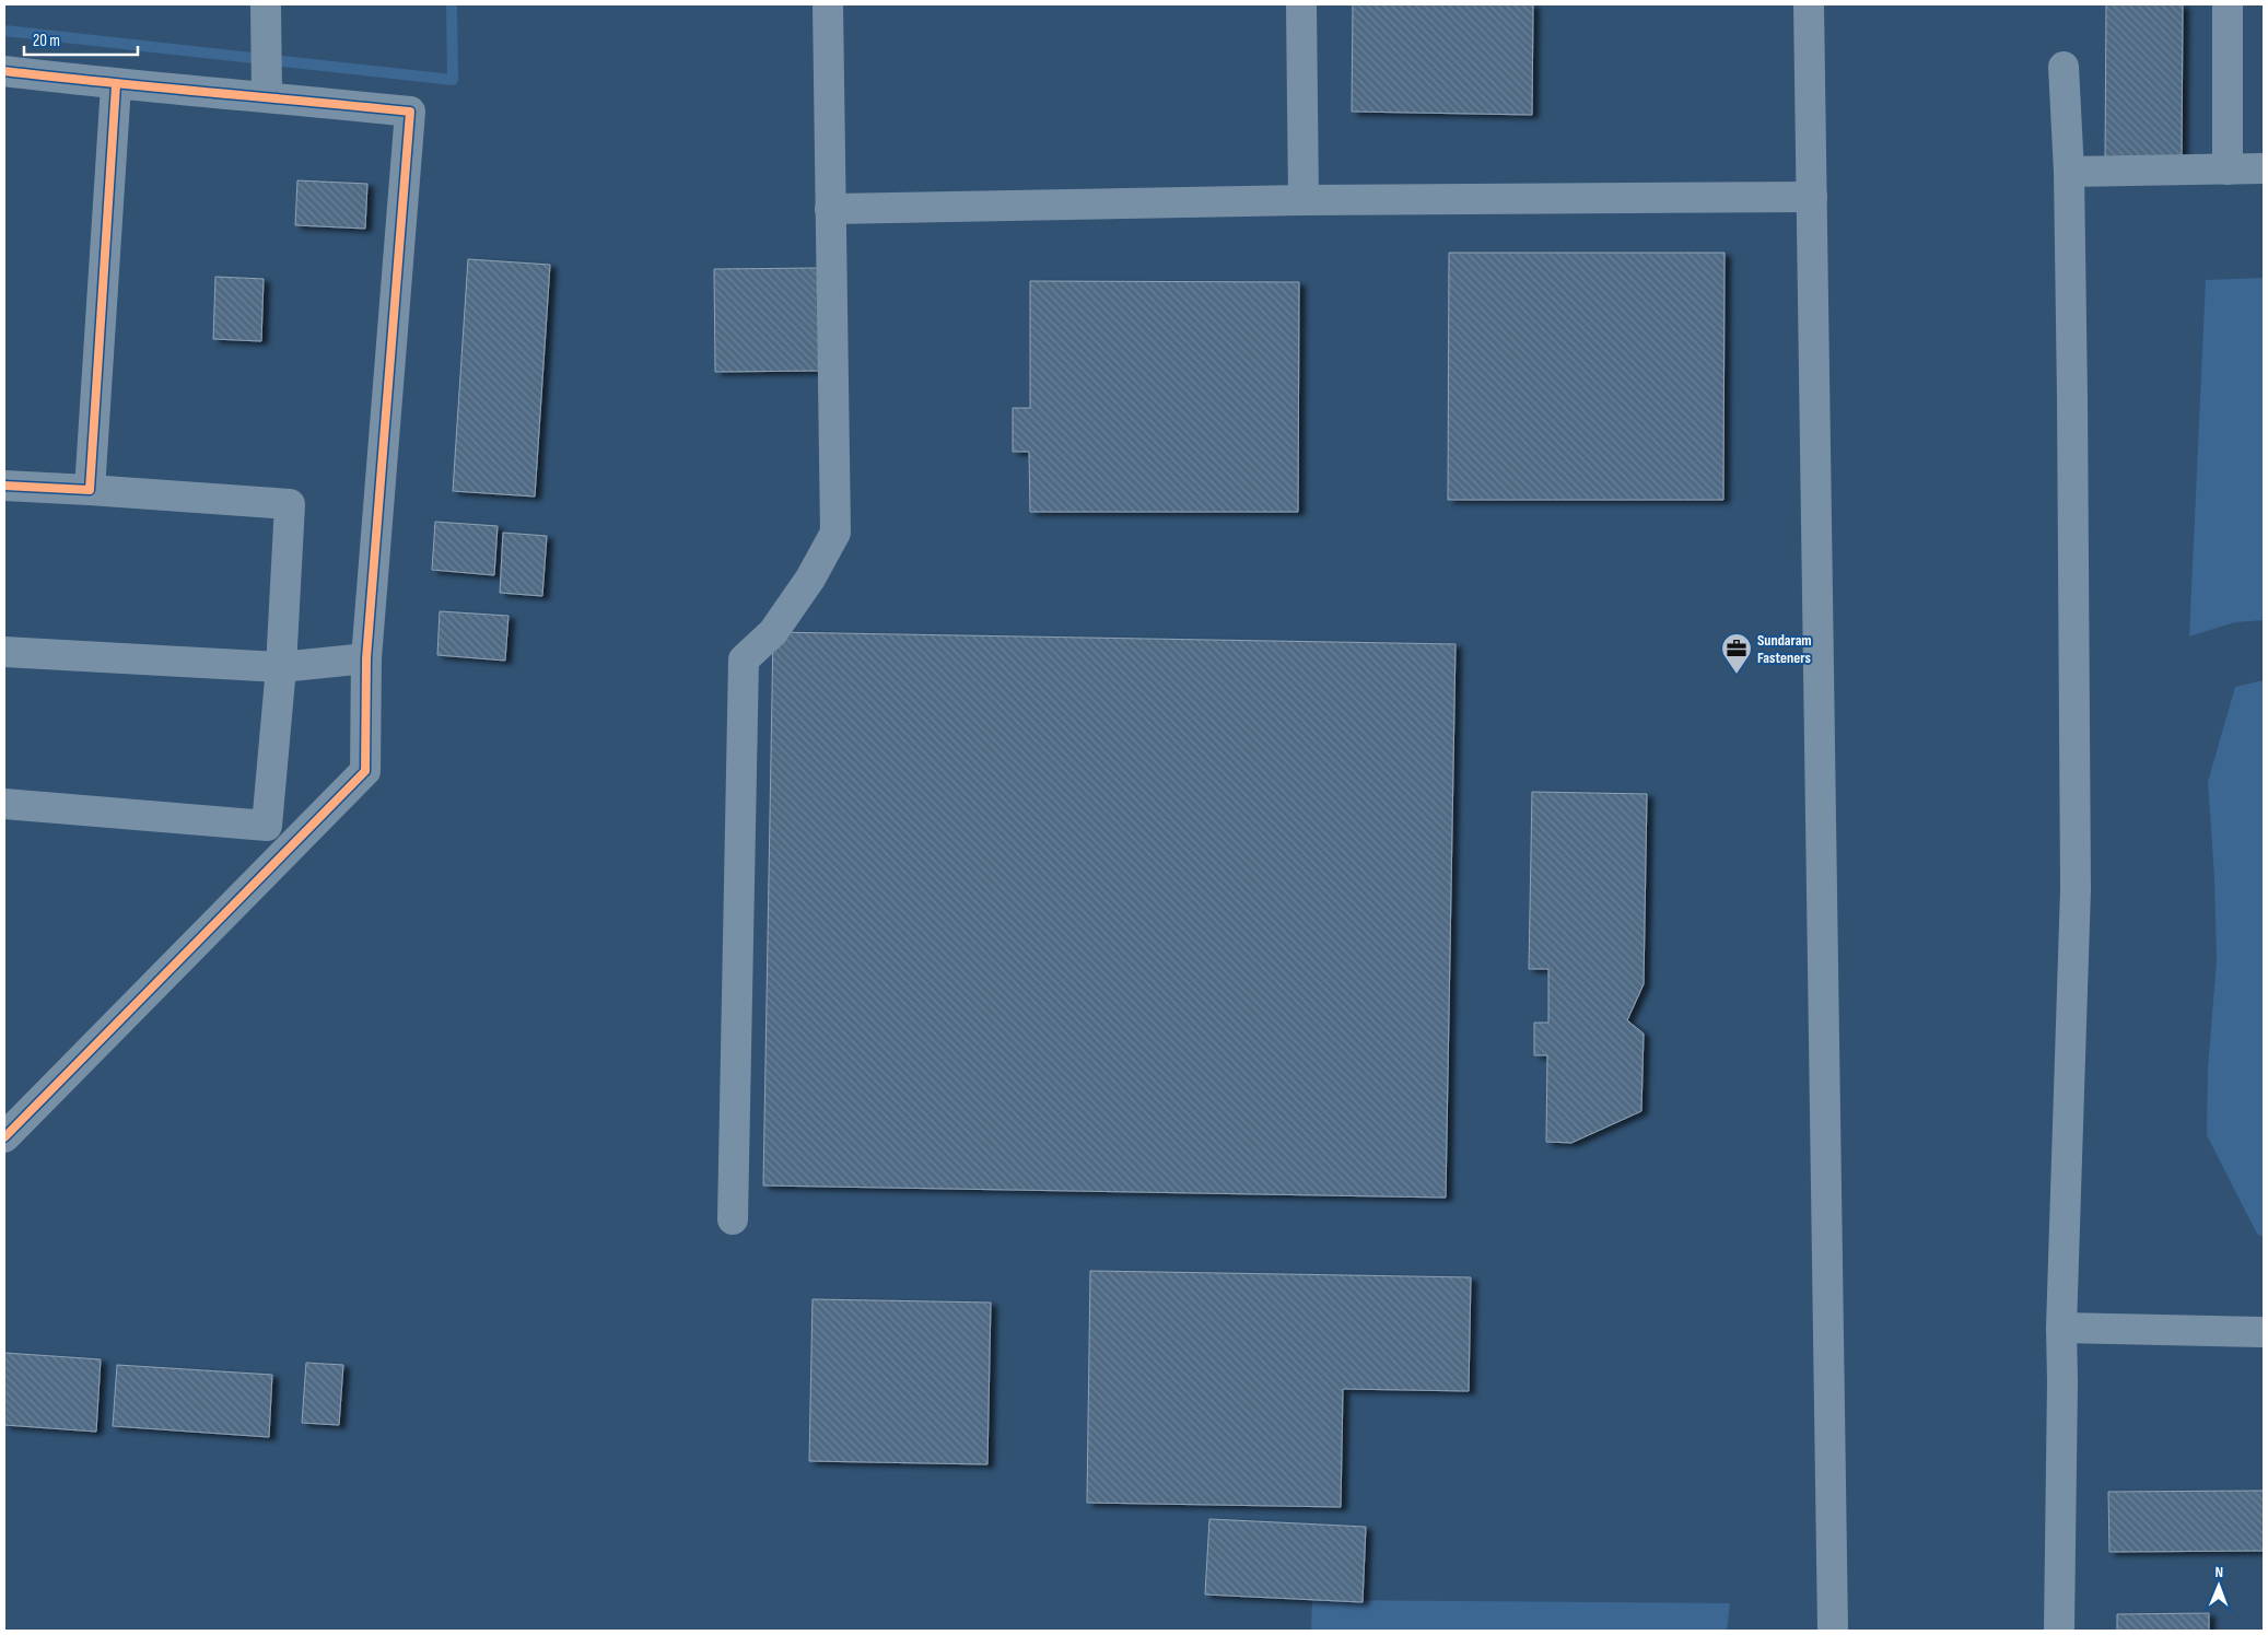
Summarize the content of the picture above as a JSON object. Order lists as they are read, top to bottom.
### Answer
{
  "places": {
    "office": ["Sundaram Fasteners"]
  },
  "scale_bar": "20 m",
  "north": "top"
}
